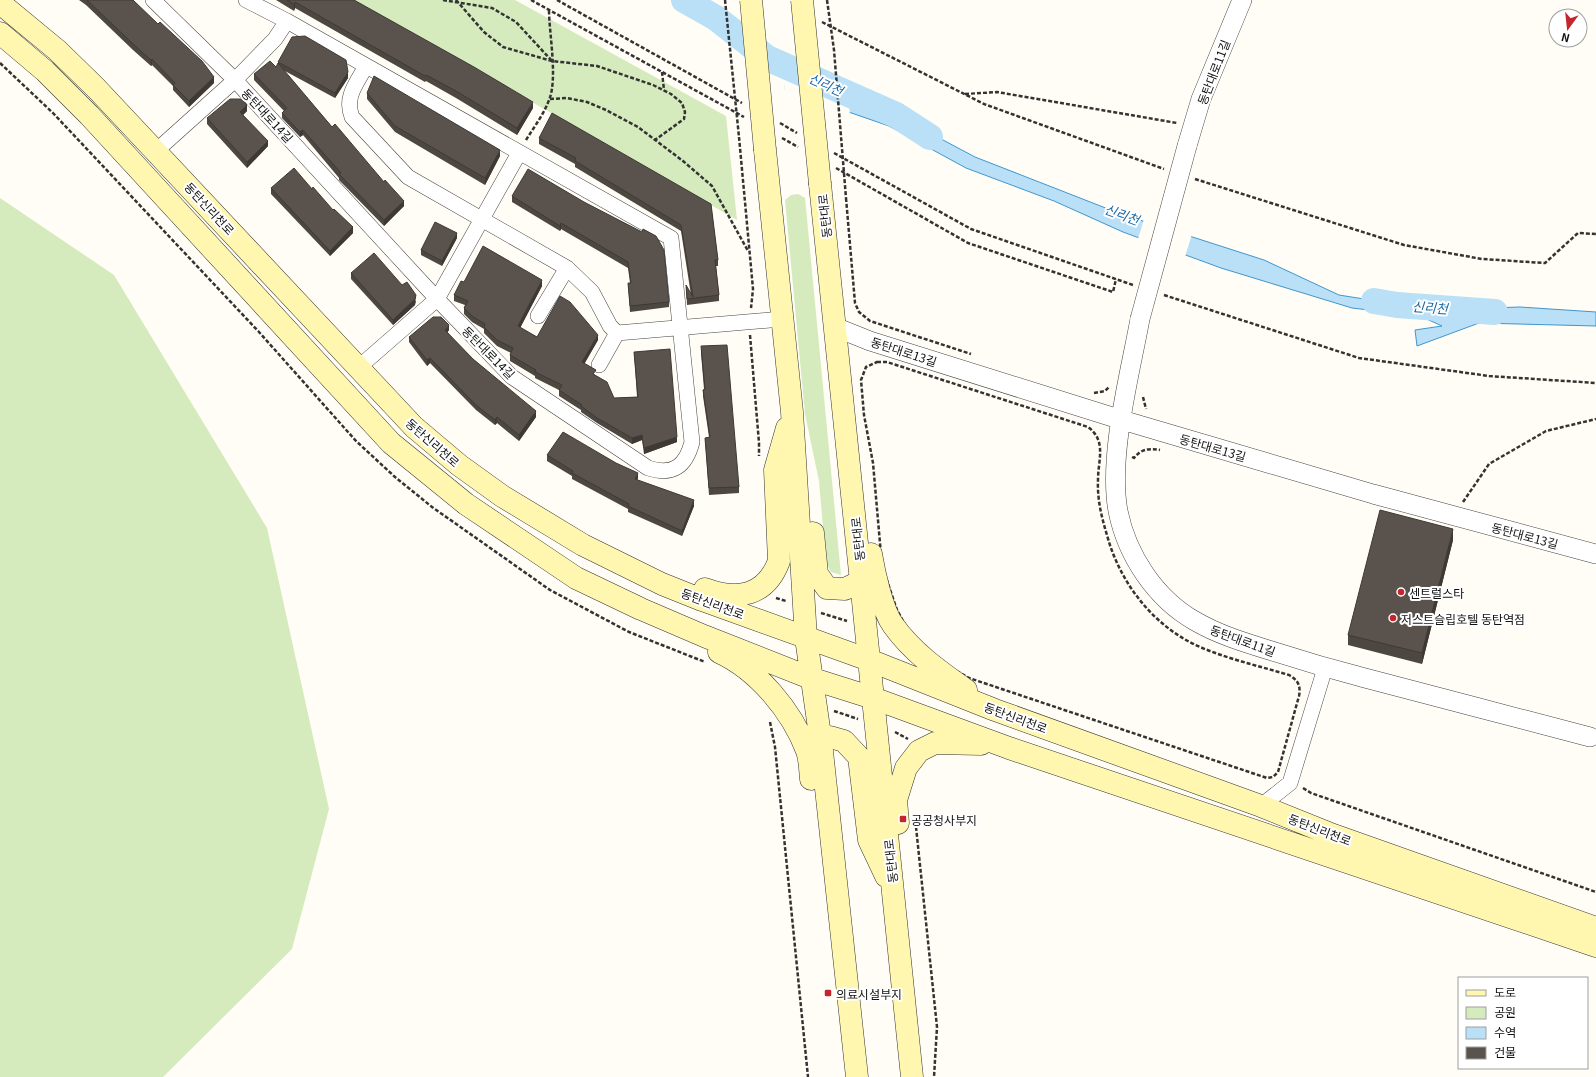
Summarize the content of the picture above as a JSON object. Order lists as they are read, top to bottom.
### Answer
{
  "streets": {
    "main road": ["동탄신리천로", "동탄대로"],
    "street": ["동탄대로11길", "동탄대로14길", "동탄대로13길"]
  },
  "crossings": [
    ["동탄대로11길", "동탄대로13길"],
    ["동탄대로14길", "동탄신리천로"],
    ["동탄신리천로", "동탄대로"],
    ["동탄대로", "동탄대로13길"]
  ],
  "water": ["신리천"],
  "places": {
    "other": ["센트럴스타", "저스트슬립호텔 동탄역점"],
    "transit": ["공공청사부지", "의료시설부지"]
  },
  "legend": [
    "도로",
    "공원",
    "수역",
    "건물"
  ],
  "north": "bottom"
}
